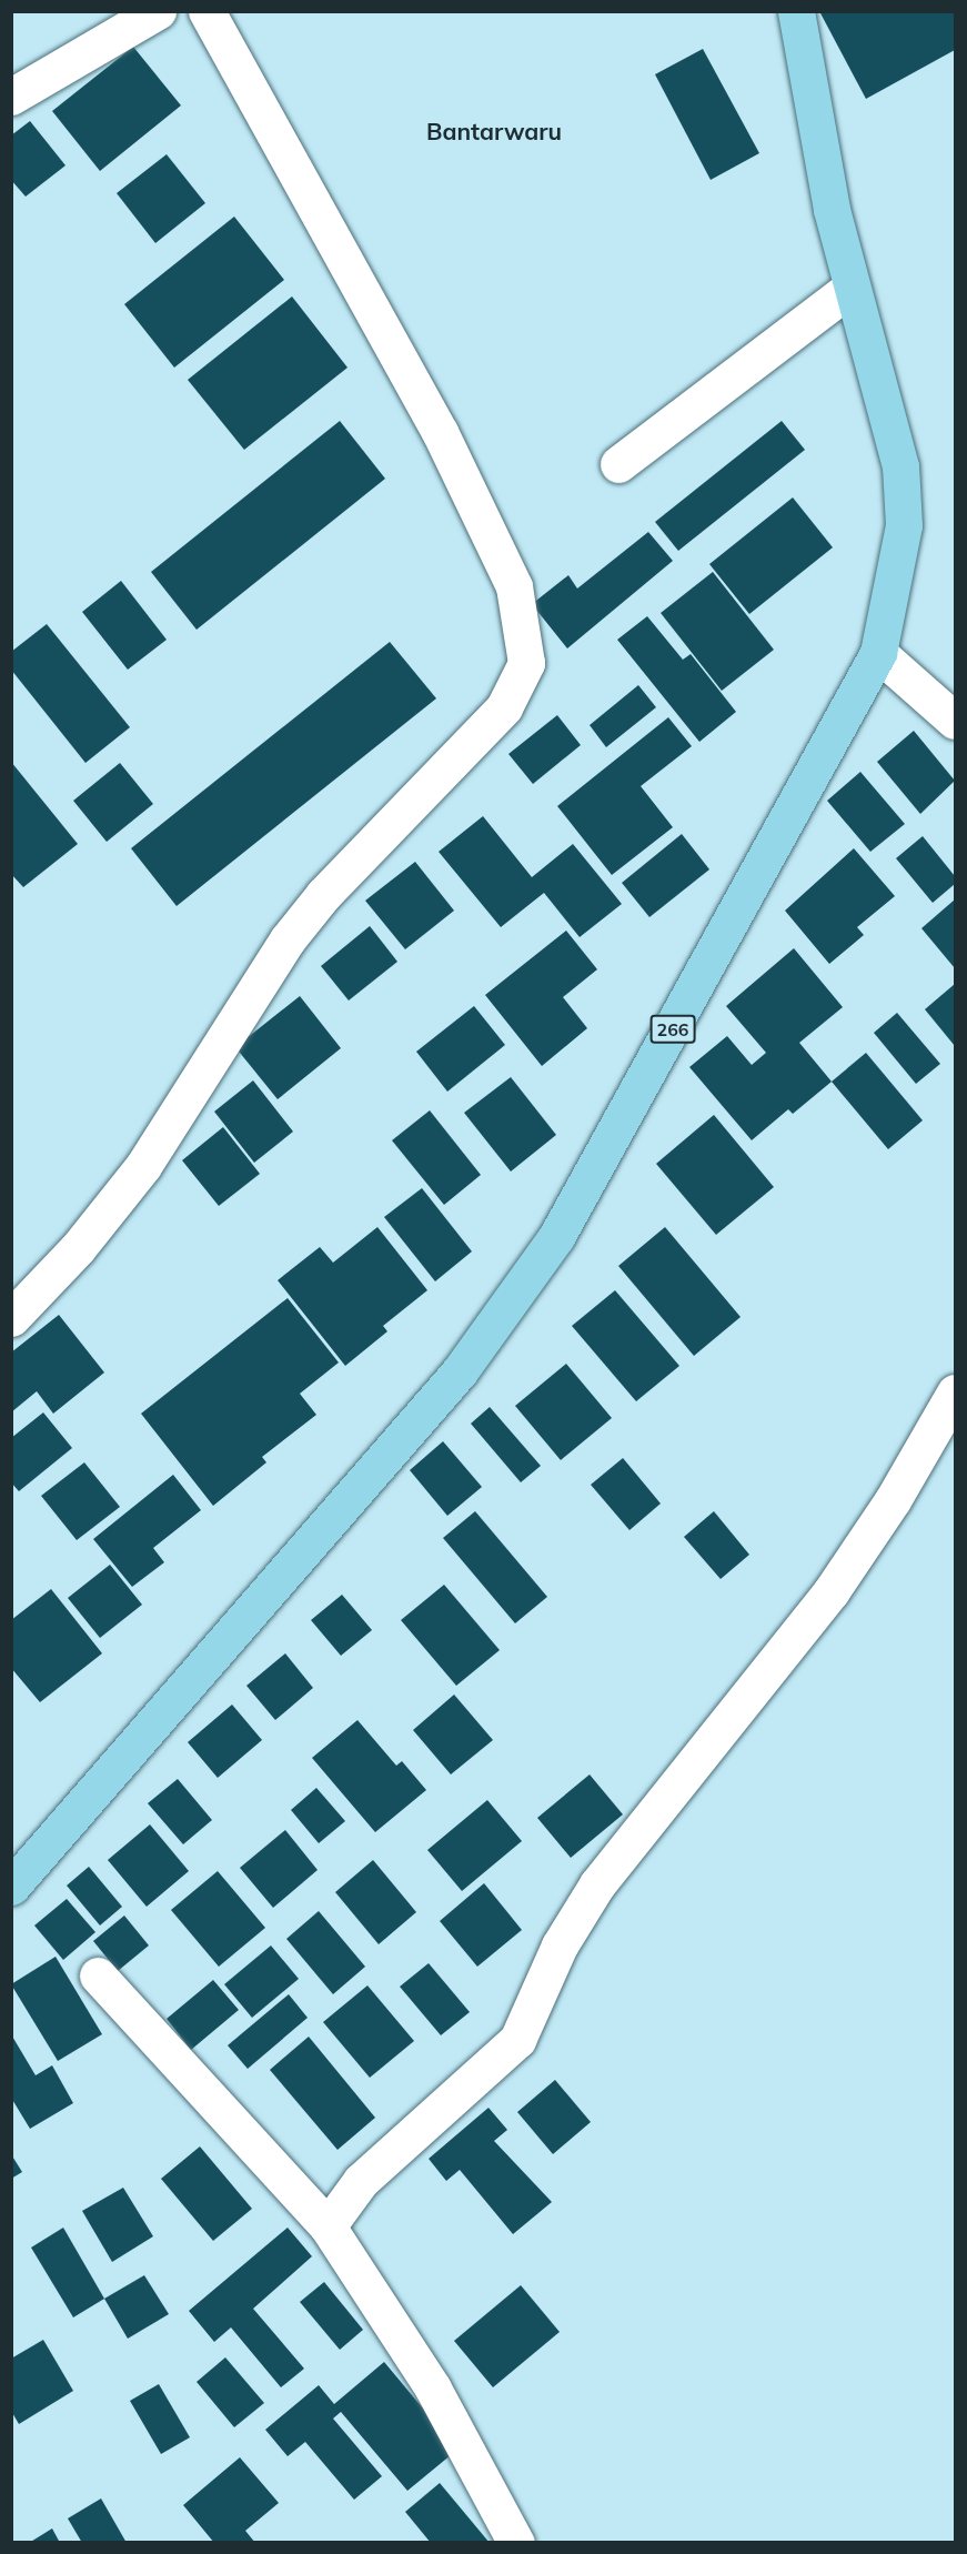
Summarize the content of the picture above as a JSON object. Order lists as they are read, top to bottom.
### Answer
{
  "streets": {
    "main road": ["266"]
  },
  "districts": ["Bantarwaru"]
}
